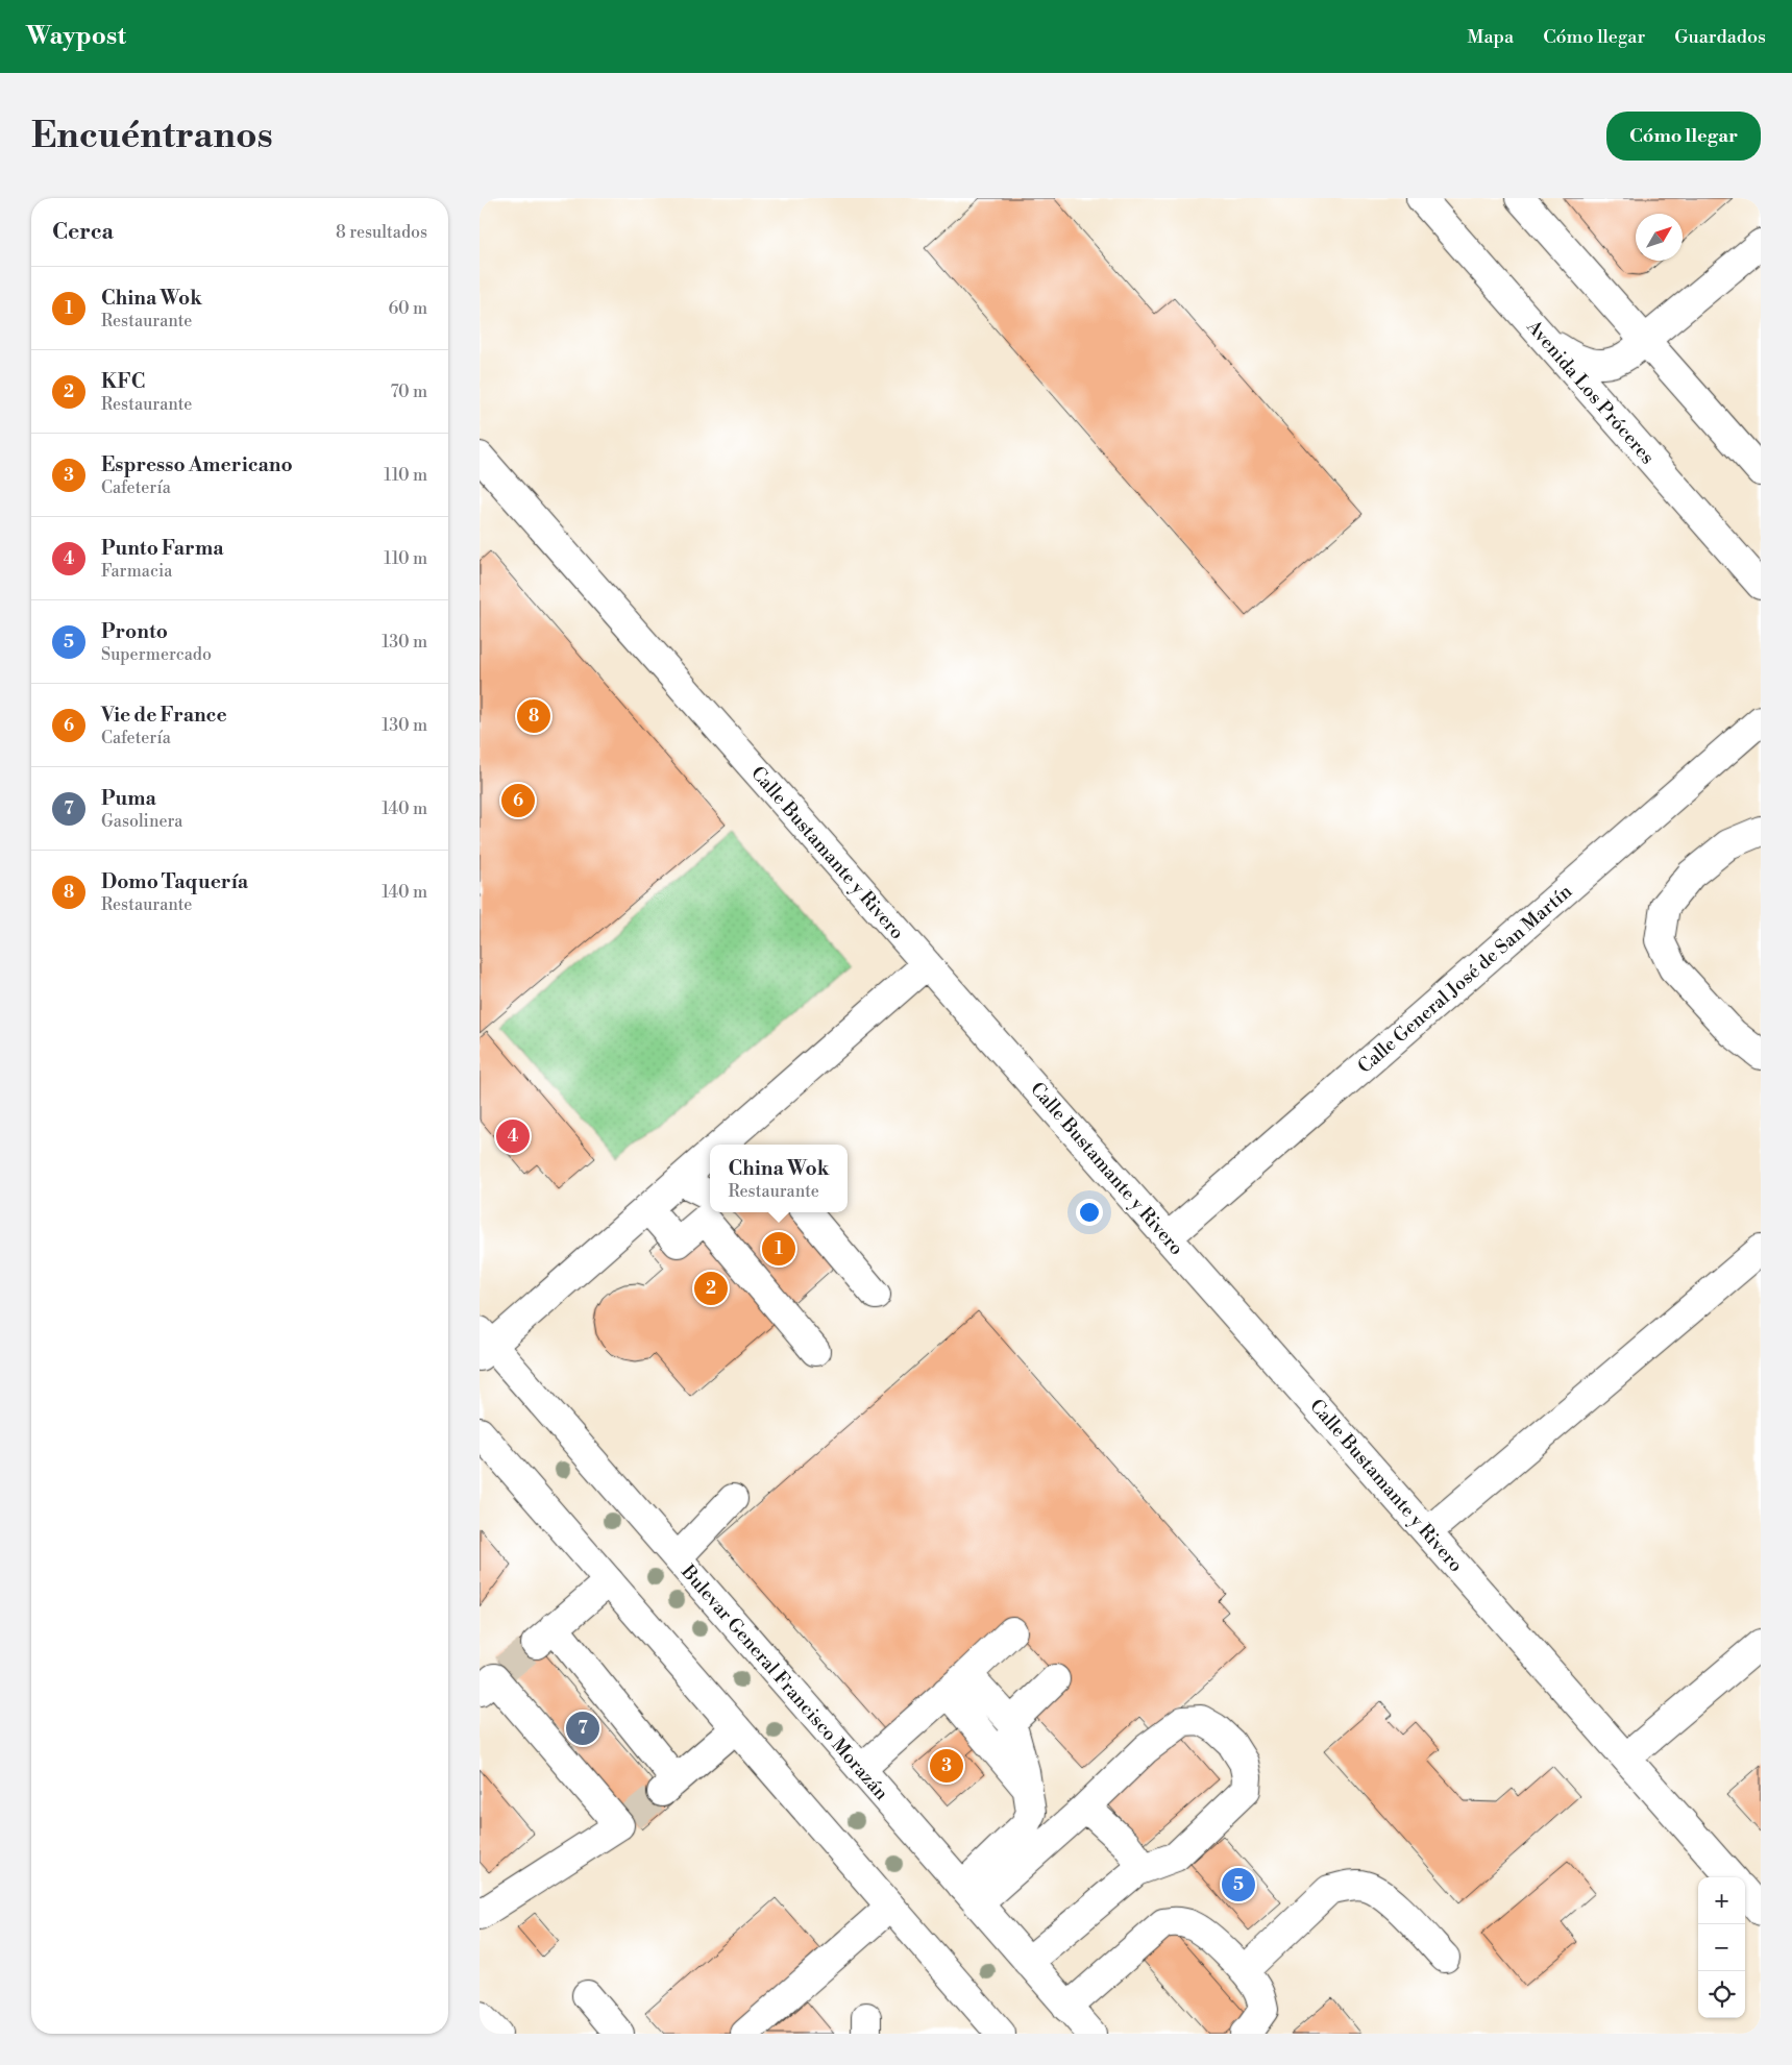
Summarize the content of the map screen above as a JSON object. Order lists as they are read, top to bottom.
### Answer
{
  "streets": {
    "street": [
      "Avenida Los Próceres",
      "Calle Bustamante y Rivero",
      "Calle General José de San Martín",
      "Bulevar General Francisco Morazán"
    ]
  },
  "crossings": [
    ["Calle Bustamante y Rivero", "Calle General José de San Martín"]
  ],
  "north": "top right",
  "page": {
    "header": "Waypost",
    "nav": ["Mapa", "Cómo llegar", "Guardados"],
    "buttons": "Cómo llegar",
    "title": "Encuéntranos",
    "heading": ["Cerca", "8 resultados"],
    "list": [
      {
        "mark": "1",
        "name": "China Wok",
        "note": "Restaurante",
        "value": "60 m"
      },
      {
        "mark": "2",
        "name": "KFC",
        "note": "Restaurante",
        "value": "70 m"
      },
      {
        "mark": "3",
        "name": "Espresso Americano",
        "note": "Cafetería",
        "value": "110 m"
      },
      {
        "mark": "4",
        "name": "Punto Farma",
        "note": "Farmacia",
        "value": "110 m"
      },
      {
        "mark": "5",
        "name": "Pronto",
        "note": "Supermercado",
        "value": "130 m"
      },
      {
        "mark": "6",
        "name": "Vie de France",
        "note": "Cafetería",
        "value": "130 m"
      },
      {
        "mark": "7",
        "name": "Puma",
        "note": "Gasolinera",
        "value": "140 m"
      },
      {
        "mark": "8",
        "name": "Domo Taquería",
        "note": "Restaurante",
        "value": "140 m"
      }
    ],
    "pins": [
      "8",
      "6",
      "4",
      "1",
      "2",
      "7",
      "3",
      "5"
    ],
    "popup": ["China Wok", "Restaurante"],
    "map_buttons": ["+", "−"]
  }
}
